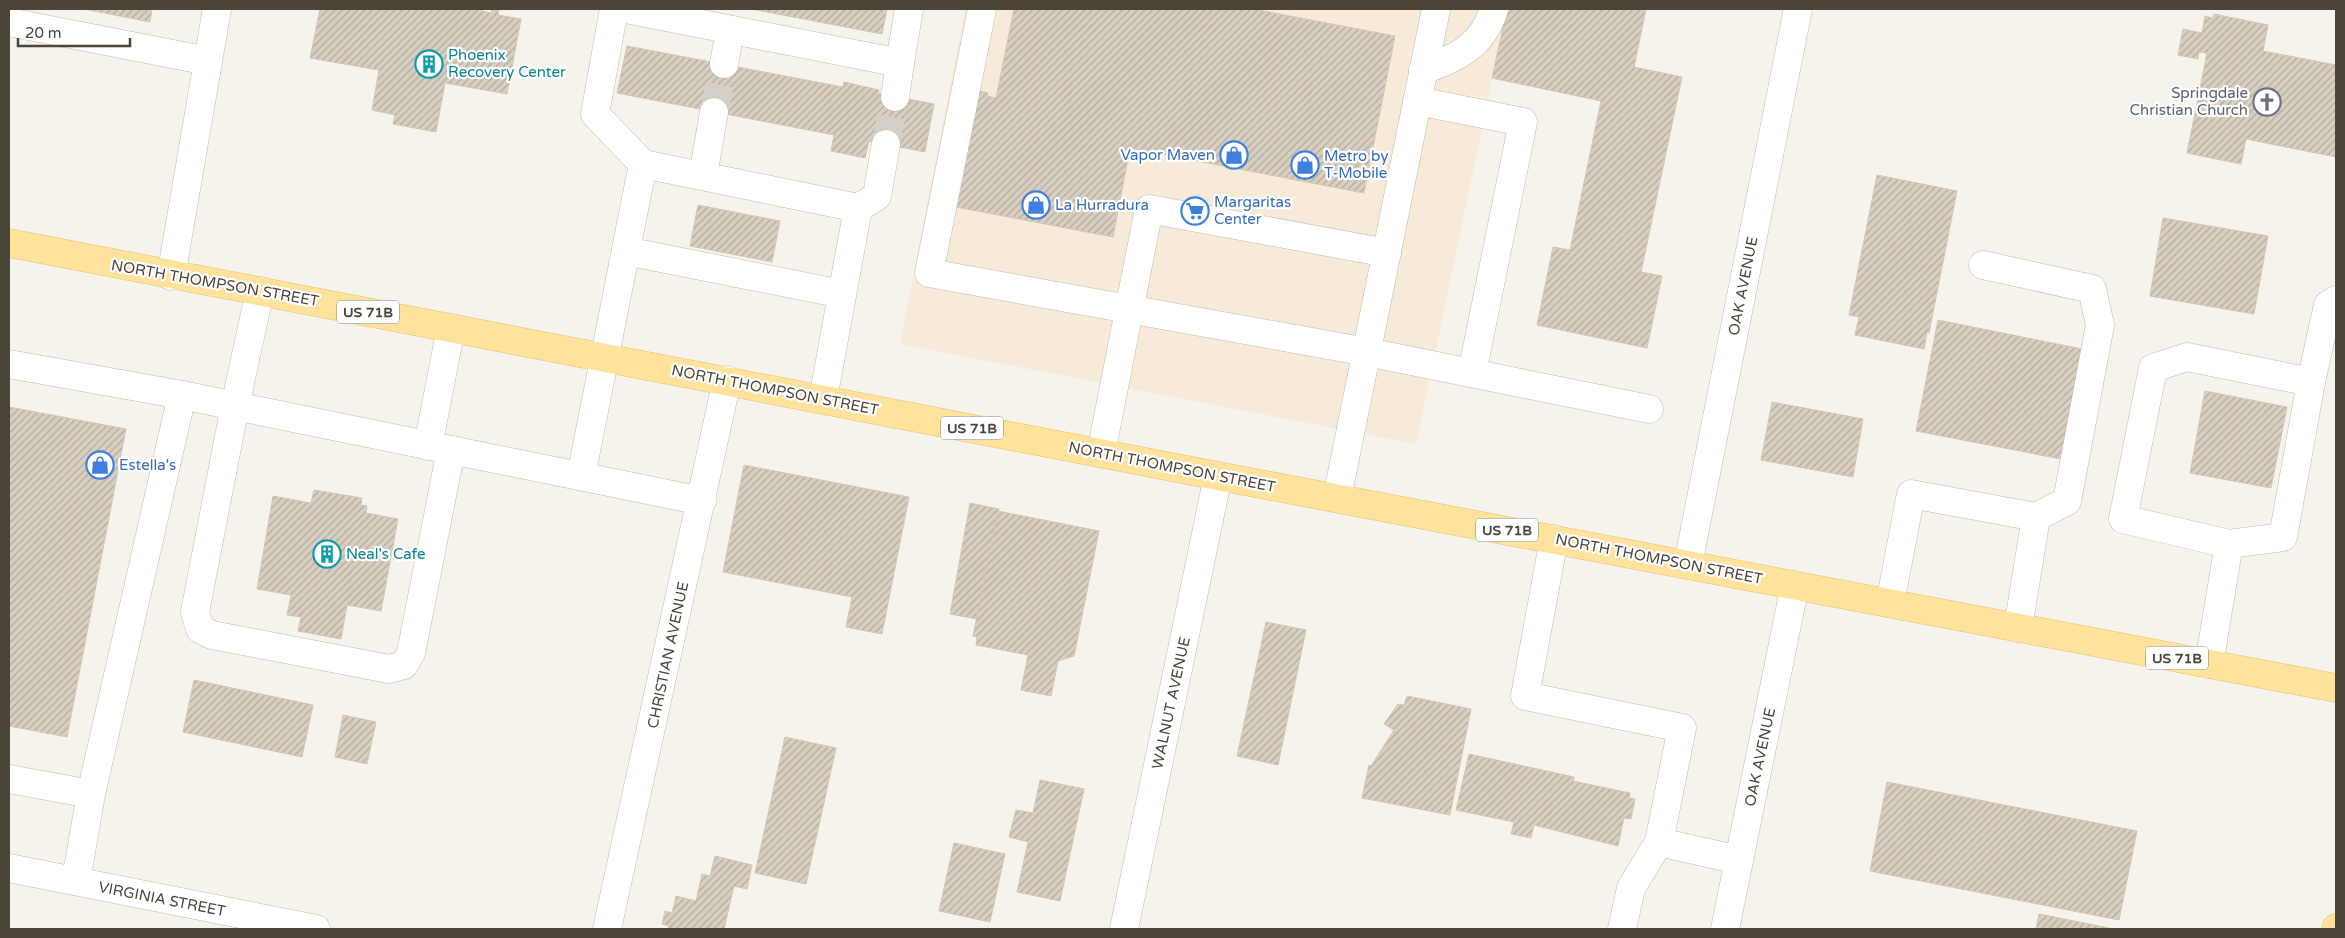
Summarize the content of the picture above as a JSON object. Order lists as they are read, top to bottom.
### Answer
{
  "streets": {
    "main road": ["NORTH THOMPSON STREET", "US 71B"],
    "street": [
      "OAK AVENUE",
      "CHRISTIAN AVENUE",
      "WALNUT AVENUE",
      "VIRGINIA STREET"
    ]
  },
  "crossings": [
    ["NORTH THOMPSON STREET", "OAK AVENUE"],
    ["NORTH THOMPSON STREET", "CHRISTIAN AVENUE"],
    ["NORTH THOMPSON STREET", "WALNUT AVENUE"]
  ],
  "places": {
    "building": ["Phoenix Recovery Center", "Neal's Cafe"],
    "church": ["Springdale Christian Church"],
    "shop": [
      "Vapor Maven",
      "Metro by T-Mobile",
      "La Hurradura",
      "Estella's"
    ],
    "supermarket": ["Margaritas Center"]
  },
  "scale_bar": "20 m"
}
